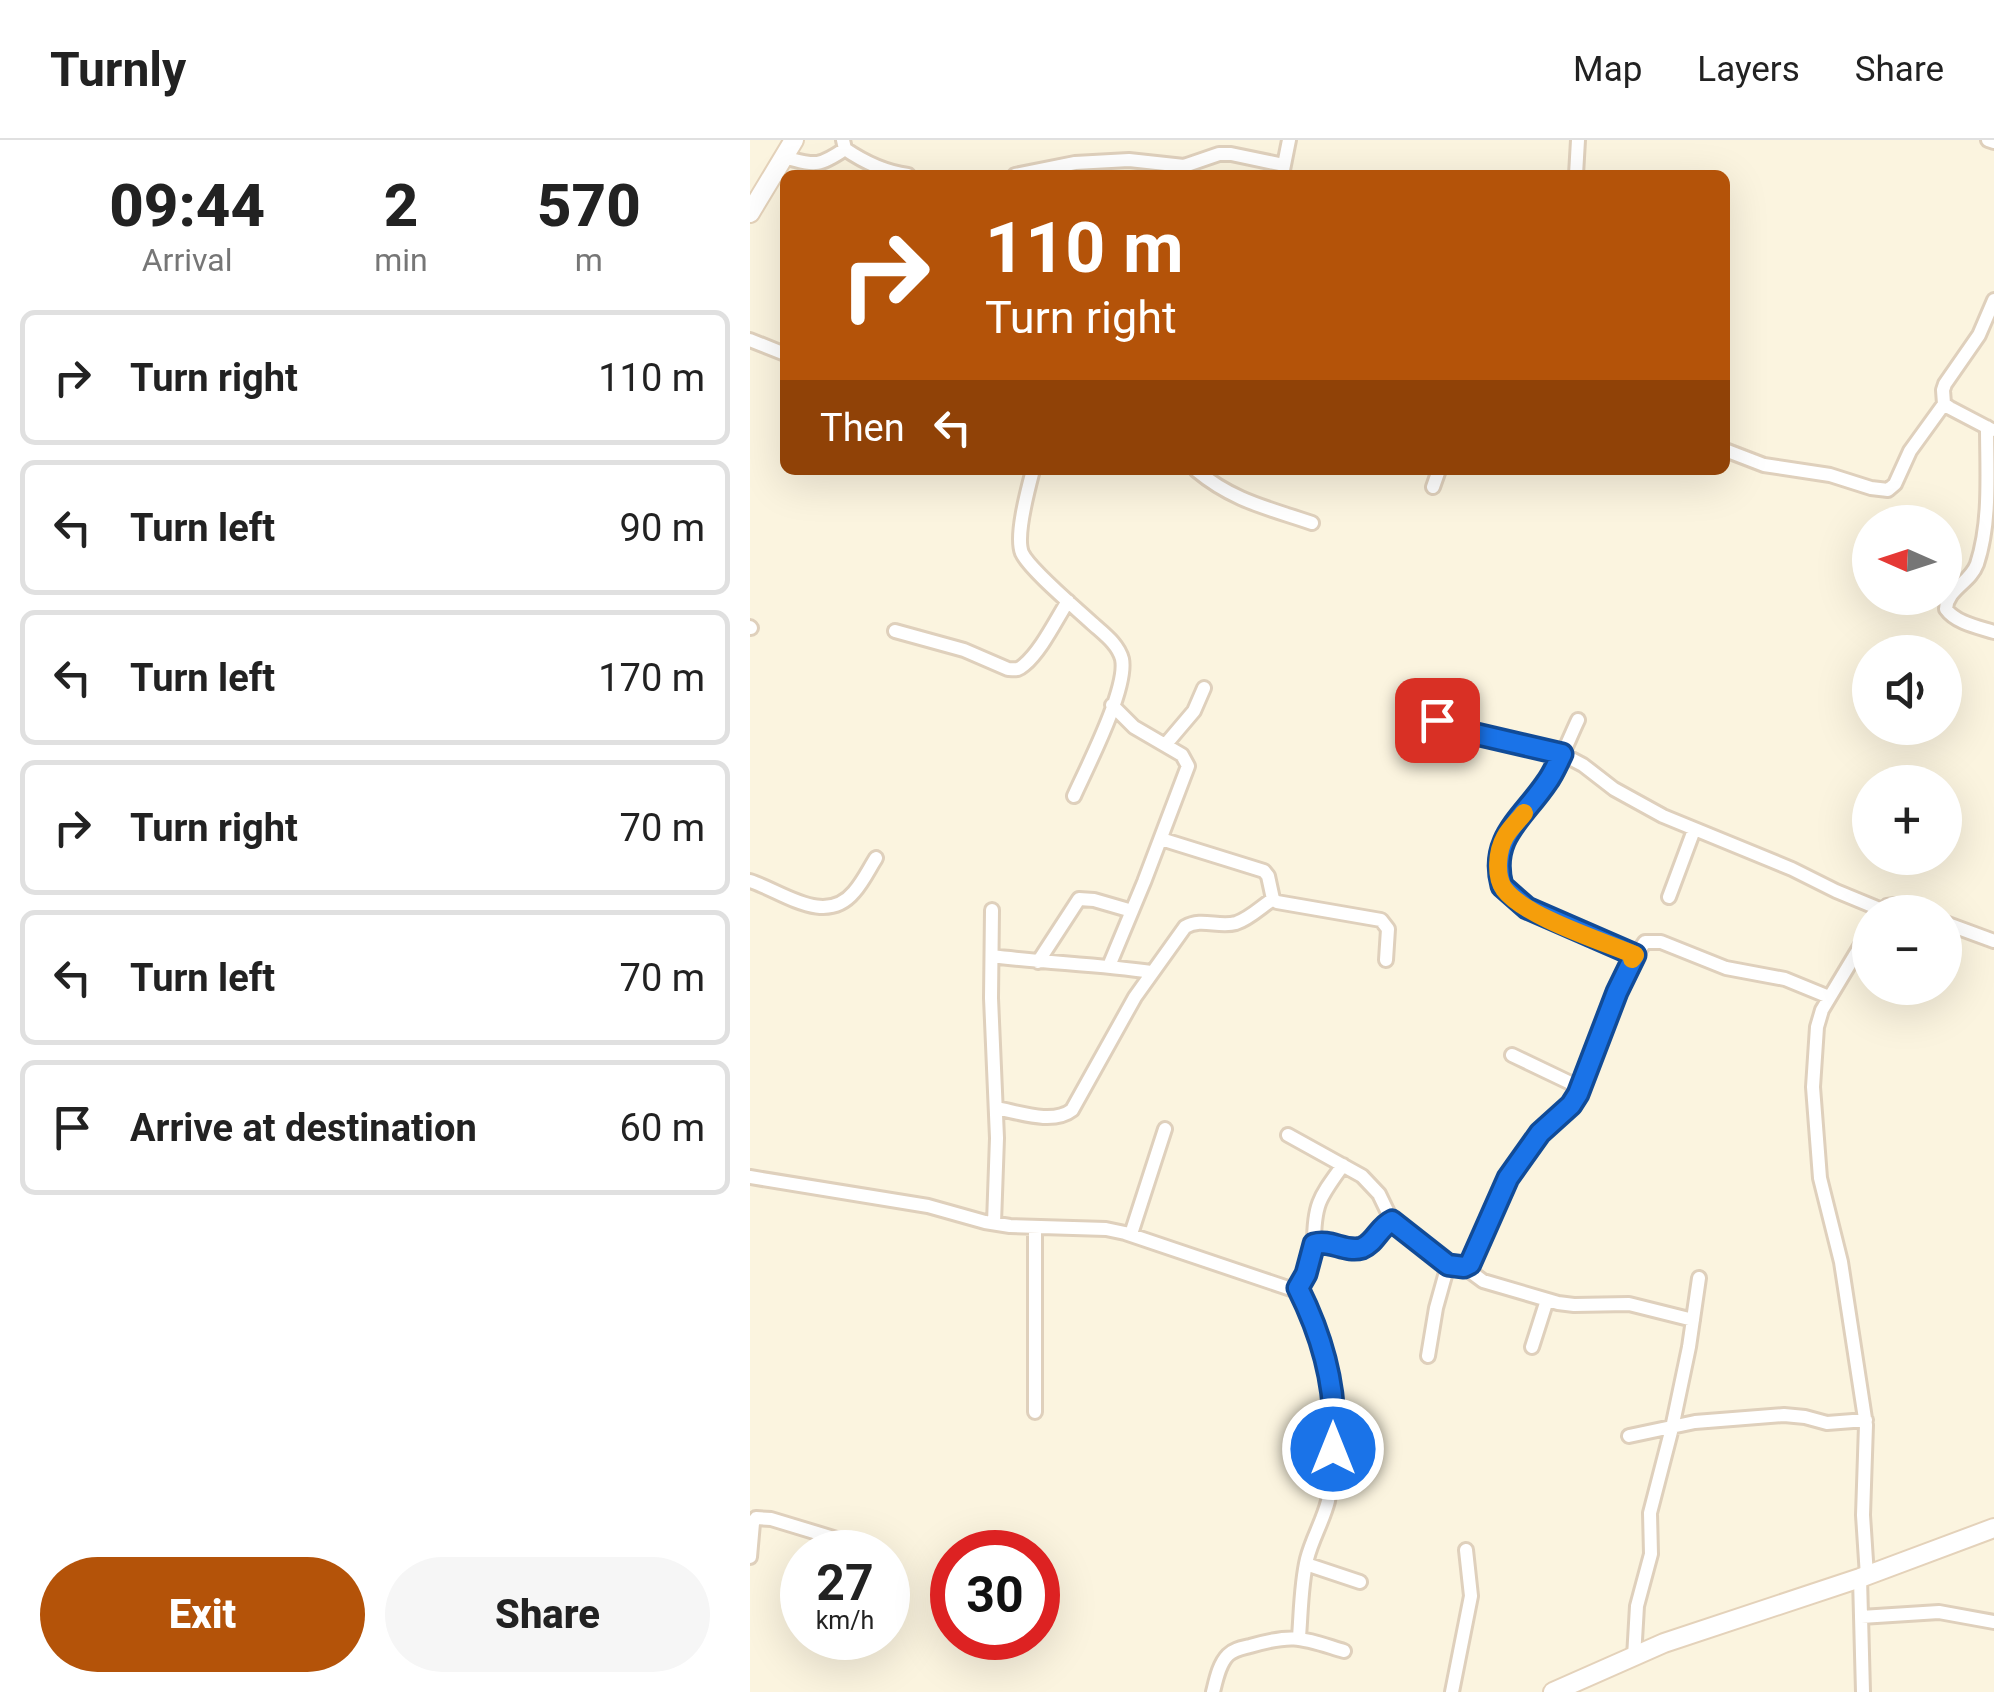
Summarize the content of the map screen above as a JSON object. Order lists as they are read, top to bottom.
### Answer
{
  "north": "left",
  "page": {
    "header": "Turnly",
    "nav": ["Map", "Layers", "Share"],
    "eta": [
      "09:44",
      "Arrival",
      "2",
      "min",
      "570",
      "m"
    ],
    "turn": ["110 m", "Turn right"],
    "list": [
      {
        "name": "Turn right",
        "value": "110 m"
      },
      {
        "name": "Turn left",
        "value": "90 m"
      },
      {
        "name": "Turn left",
        "value": "170 m"
      },
      {
        "name": "Turn right",
        "value": "70 m"
      },
      {
        "name": "Turn left",
        "value": "70 m"
      },
      {
        "name": "Arrive at destination",
        "value": "60 m"
      }
    ],
    "then": "Then",
    "map_buttons": ["+", "−"],
    "speed": "27 km/h",
    "limit": "30",
    "buttons": ["Exit", "Share"]
  }
}
